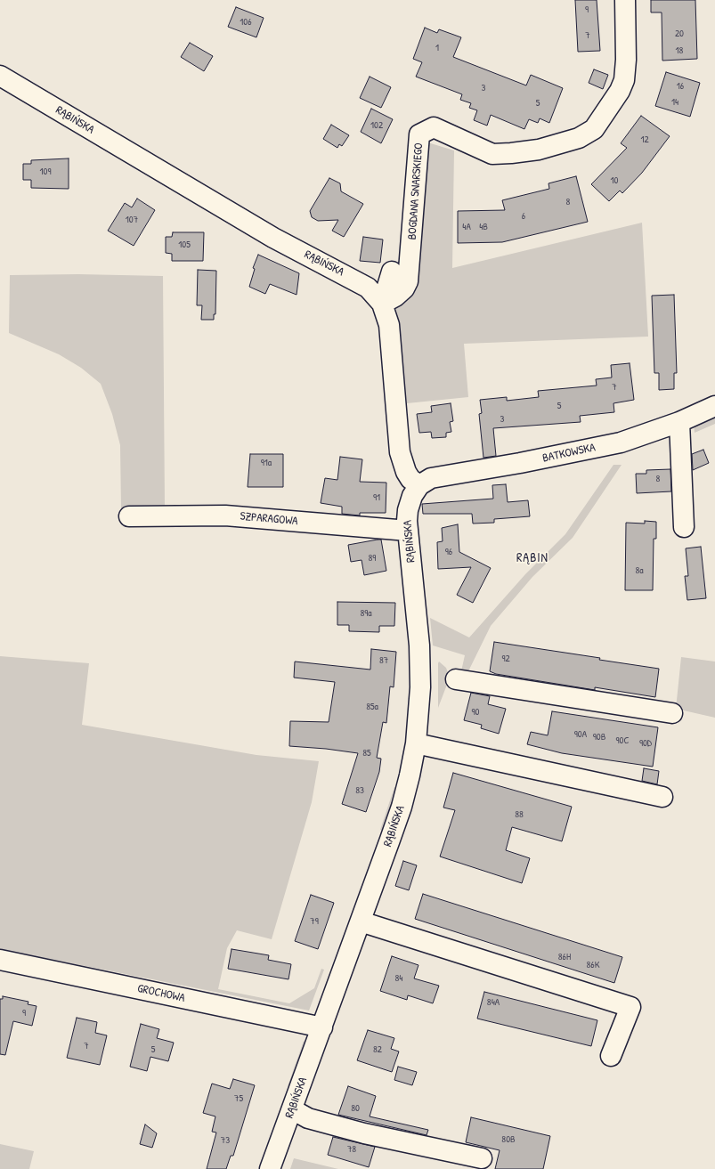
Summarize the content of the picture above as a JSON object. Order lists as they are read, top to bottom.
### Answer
{
  "streets": {
    "street": [
      "RĄBIŃSKA",
      "BOGDANA SNARSKIEGO",
      "BATKOWSKA",
      "SZPARAGOWA",
      "GROCHOWA"
    ]
  },
  "crossings": [
    ["RĄBIŃSKA", "BOGDANA SNARSKIEGO"],
    ["RĄBIŃSKA", "BATKOWSKA"],
    ["RĄBIŃSKA", "SZPARAGOWA"],
    ["RĄBIŃSKA", "GROCHOWA"]
  ],
  "districts": ["RĄBIN"],
  "house_numbers": [
    "9",
    "106",
    "20",
    "7",
    "1",
    "18",
    "16",
    "3",
    "14",
    "5",
    "102",
    "12",
    "109",
    "10",
    "8",
    "6",
    "107",
    "4A",
    "4B",
    "105",
    "7",
    "5",
    "3",
    "91a",
    "8",
    "91",
    "96",
    "89",
    "8a",
    "89a",
    "92",
    "87",
    "85a",
    "90",
    "90A",
    "90B",
    "90C",
    "90D",
    "85",
    "83",
    "88",
    "79",
    "86H",
    "86K",
    "84",
    "84A",
    "9",
    "7",
    "5",
    "82",
    "75",
    "80",
    "80B",
    "73",
    "78"
  ]
}
